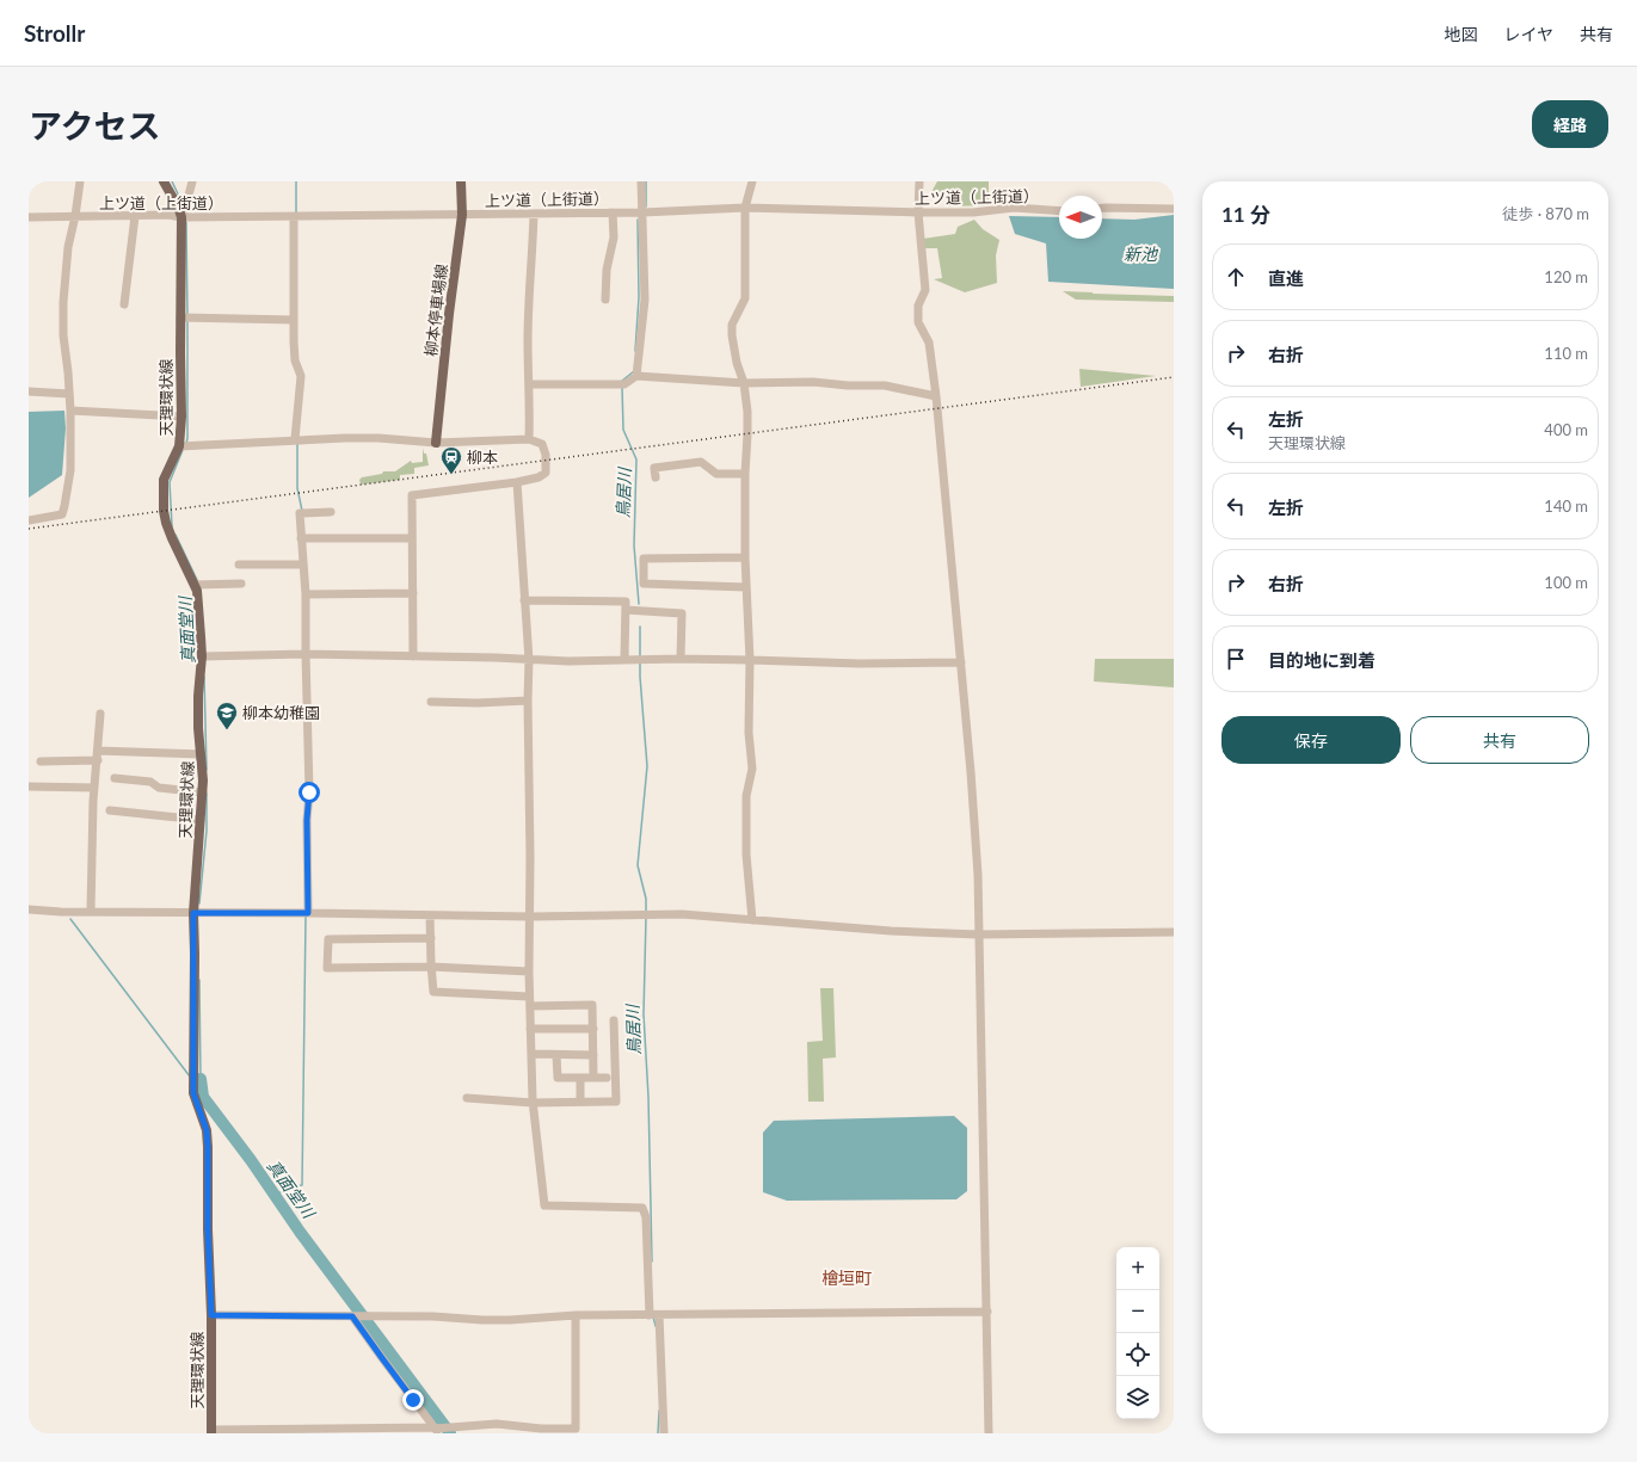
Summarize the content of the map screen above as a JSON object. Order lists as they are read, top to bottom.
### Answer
{
  "streets": {
    "main road": ["柳本停車場線", "天理環状線"],
    "street": ["上ツ道（上街道）"]
  },
  "crossings": [
    ["上ツ道（上街道）", "柳本停車場線"],
    ["上ツ道（上街道）", "天理環状線"]
  ],
  "districts": ["檜垣町"],
  "water": ["新池", "鳥居川", "真面堂川"],
  "places": {
    "station": ["柳本"],
    "school or university": ["柳本幼稚園"]
  },
  "north": "left",
  "page": {
    "header": "Strollr",
    "nav": ["地図", "レイヤ", "共有"],
    "title": "アクセス",
    "buttons": [
      "経路",
      ["保存", "共有"]
    ],
    "heading": ["11 分", "徒歩 · 870 m"],
    "list": [
      ["直進", "120 m"],
      ["右折", "110 m"],
      ["左折", "天理環状線", "400 m"],
      ["左折", "140 m"],
      ["右折", "100 m"],
      "目的地に到着"
    ],
    "map_buttons": ["+", "−"]
  }
}
